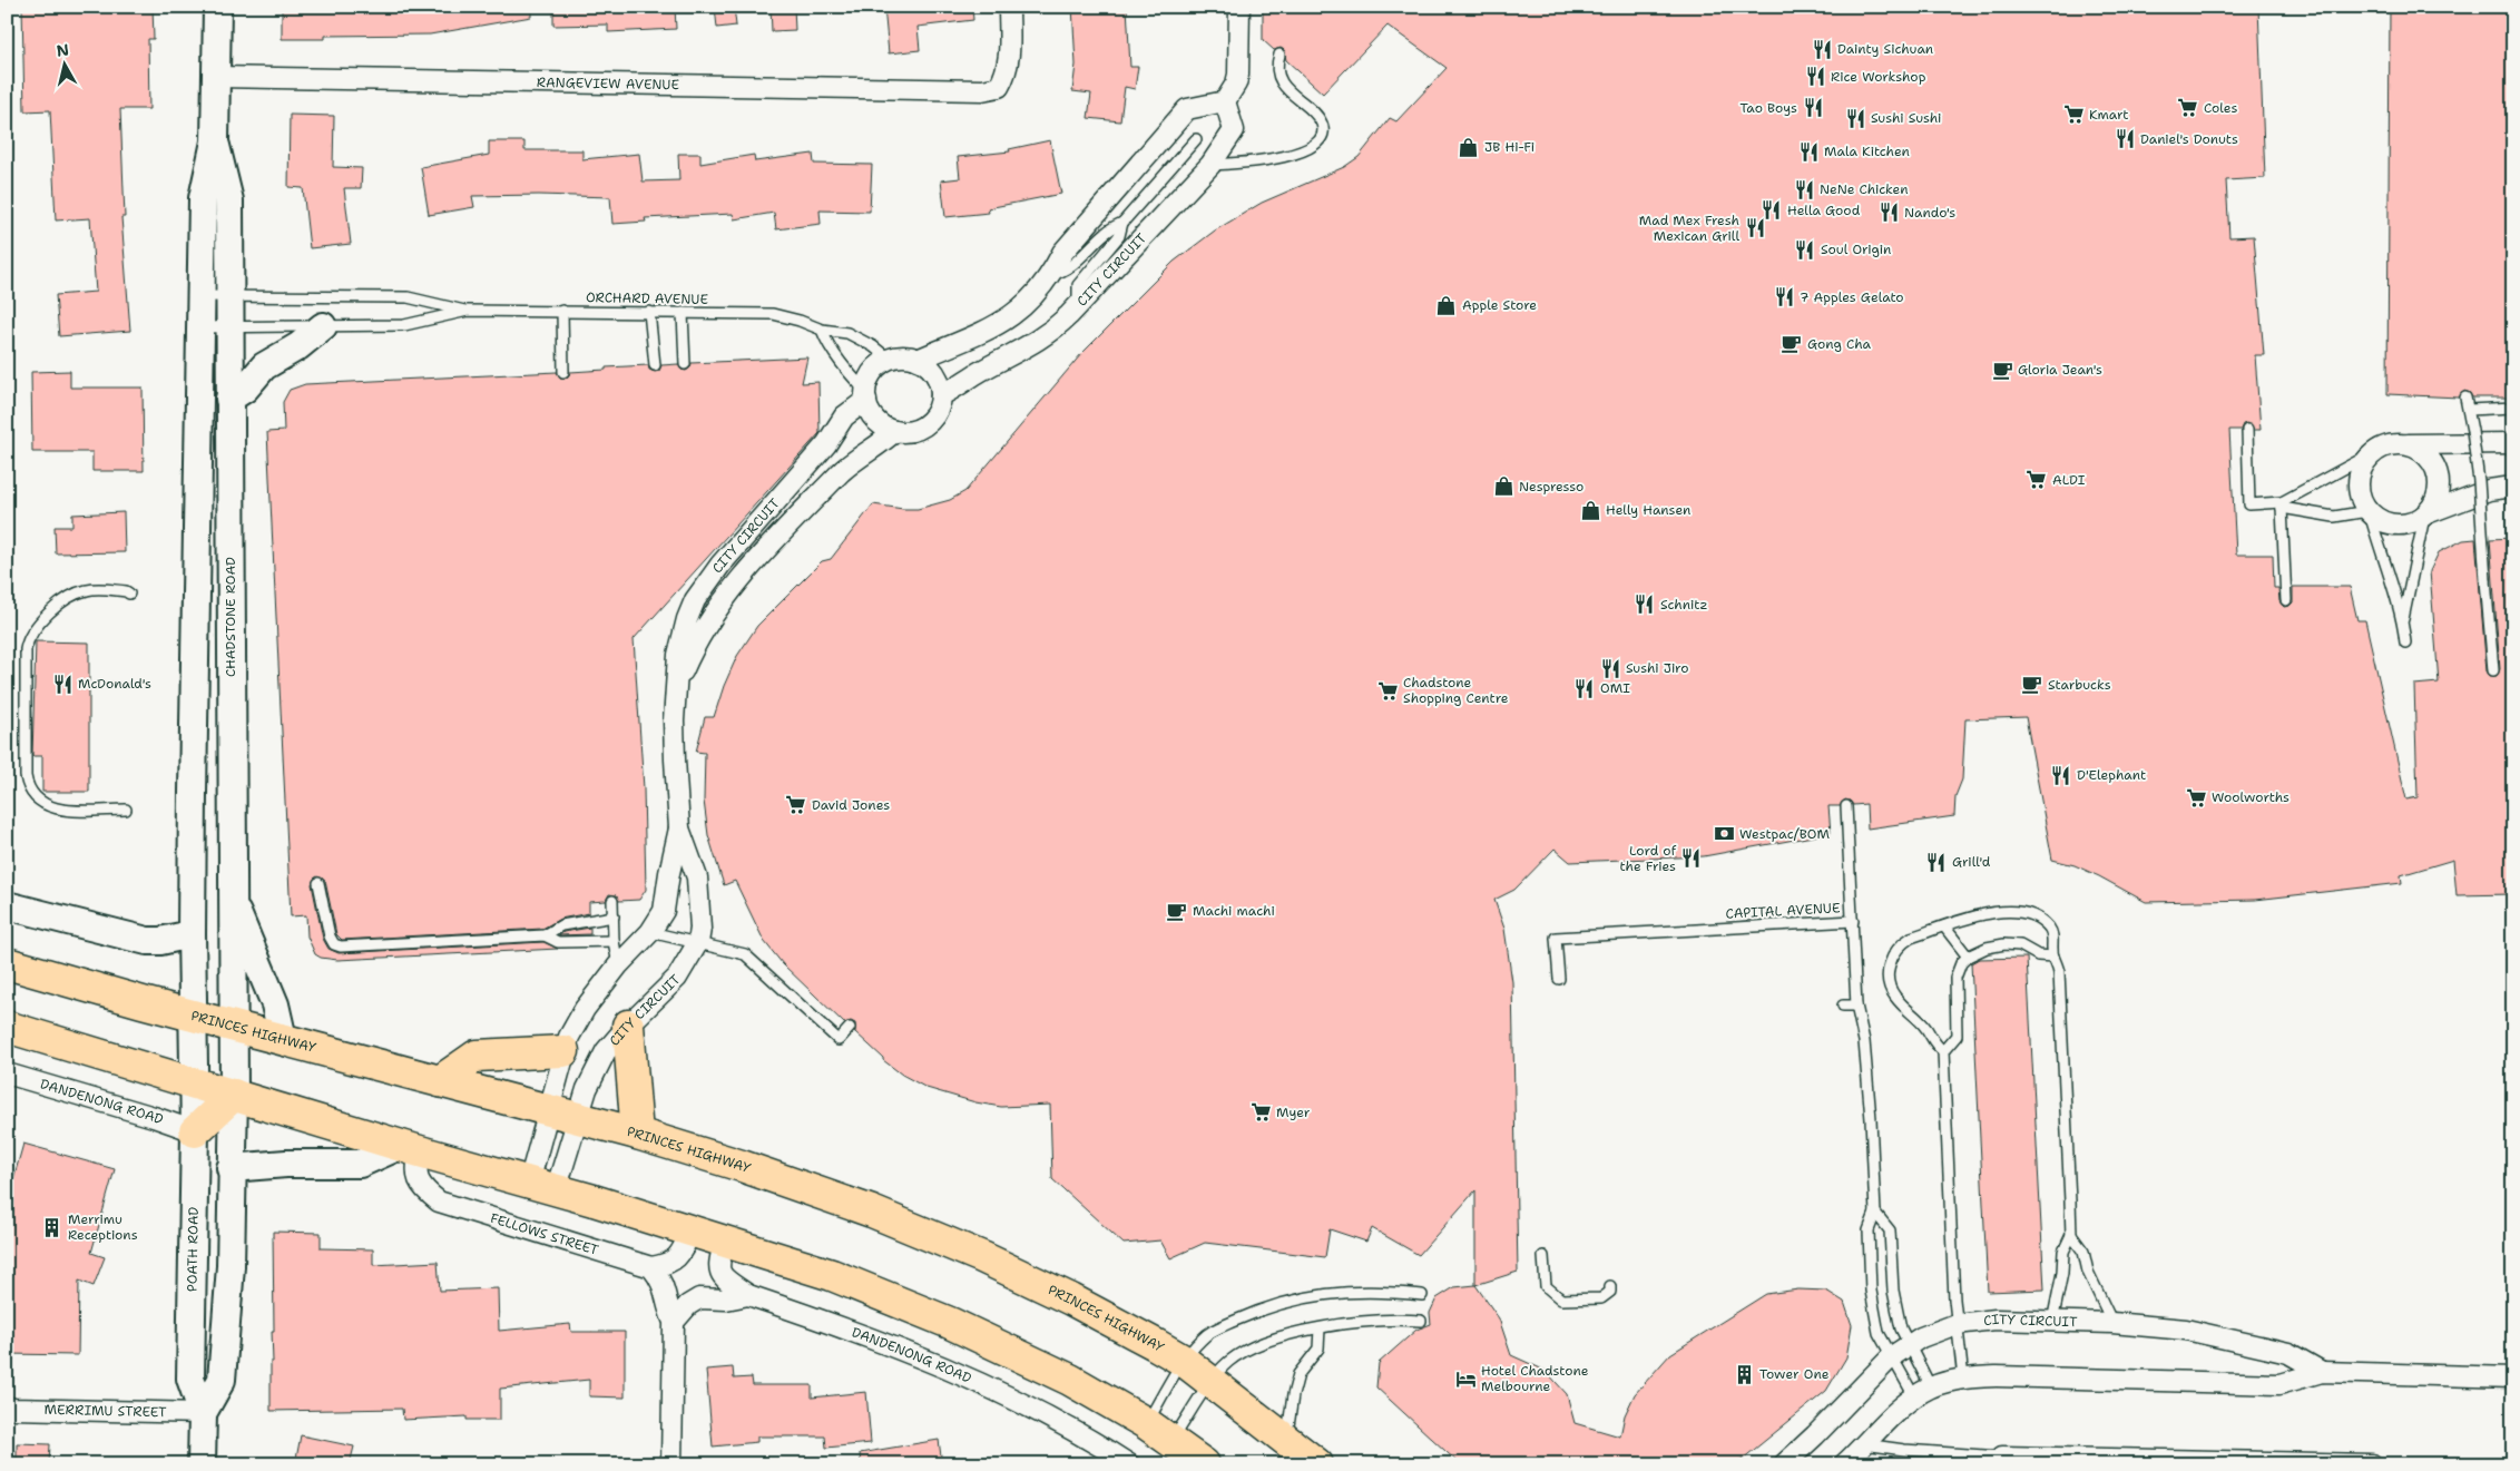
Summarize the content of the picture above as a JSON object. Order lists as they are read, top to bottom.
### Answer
{
  "streets": {
    "highway": ["PRINCES HIGHWAY"],
    "street": [
      "RANGEVIEW AVENUE",
      "CITY CIRCUIT",
      "CHADSTONE ROAD",
      "DANDENONG ROAD",
      "FELLOWS STREET",
      "POATH ROAD",
      "MERRIMU STREET"
    ],
    "lane": ["ORCHARD AVENUE", "CAPITAL AVENUE"]
  },
  "crossings": [
    ["RANGEVIEW AVENUE", "CHADSTONE ROAD"],
    ["CITY CIRCUIT", "ORCHARD AVENUE"],
    ["CITY CIRCUIT", "CAPITAL AVENUE"],
    ["CITY CIRCUIT", "PRINCES HIGHWAY"],
    ["ORCHARD AVENUE", "CHADSTONE ROAD"],
    ["CHADSTONE ROAD", "PRINCES HIGHWAY"],
    ["CHADSTONE ROAD", "POATH ROAD"],
    ["DANDENONG ROAD", "POATH ROAD"],
    ["POATH ROAD", "MERRIMU STREET"]
  ],
  "places": {
    "restaurant": [
      "Dainty Sichuan",
      "Rice Workshop",
      "Tao Boys",
      "Sushi Sushi",
      "Daniel's Donuts",
      "Mala Kitchen",
      "NeNe Chicken",
      "Hella Good",
      "Nando's",
      "Mad Mex Fresh Mexican Grill",
      "Soul Origin",
      "7 Apples Gelato",
      "Schnitz",
      "Sushi Jiro",
      "McDonald's",
      "OMI",
      "D'Elephant",
      "Lord of the Fries",
      "Grill'd"
    ],
    "supermarket": [
      "Coles",
      "Kmart",
      "ALDI",
      "Chadstone Shopping Centre",
      "Woolworths",
      "David Jones",
      "Myer"
    ],
    "shop": [
      "JB Hi-Fi",
      "Apple Store",
      "Nespresso",
      "Helly Hansen"
    ],
    "cafe": [
      "Gong Cha",
      "Gloria Jean's",
      "Starbucks",
      "Machi machi"
    ],
    "bank": ["Westpac/BOM"],
    "building": ["Merrimu Receptions", "Tower One"],
    "hotel": ["Hotel Chadstone Melbourne"]
  },
  "north": "top"
}
